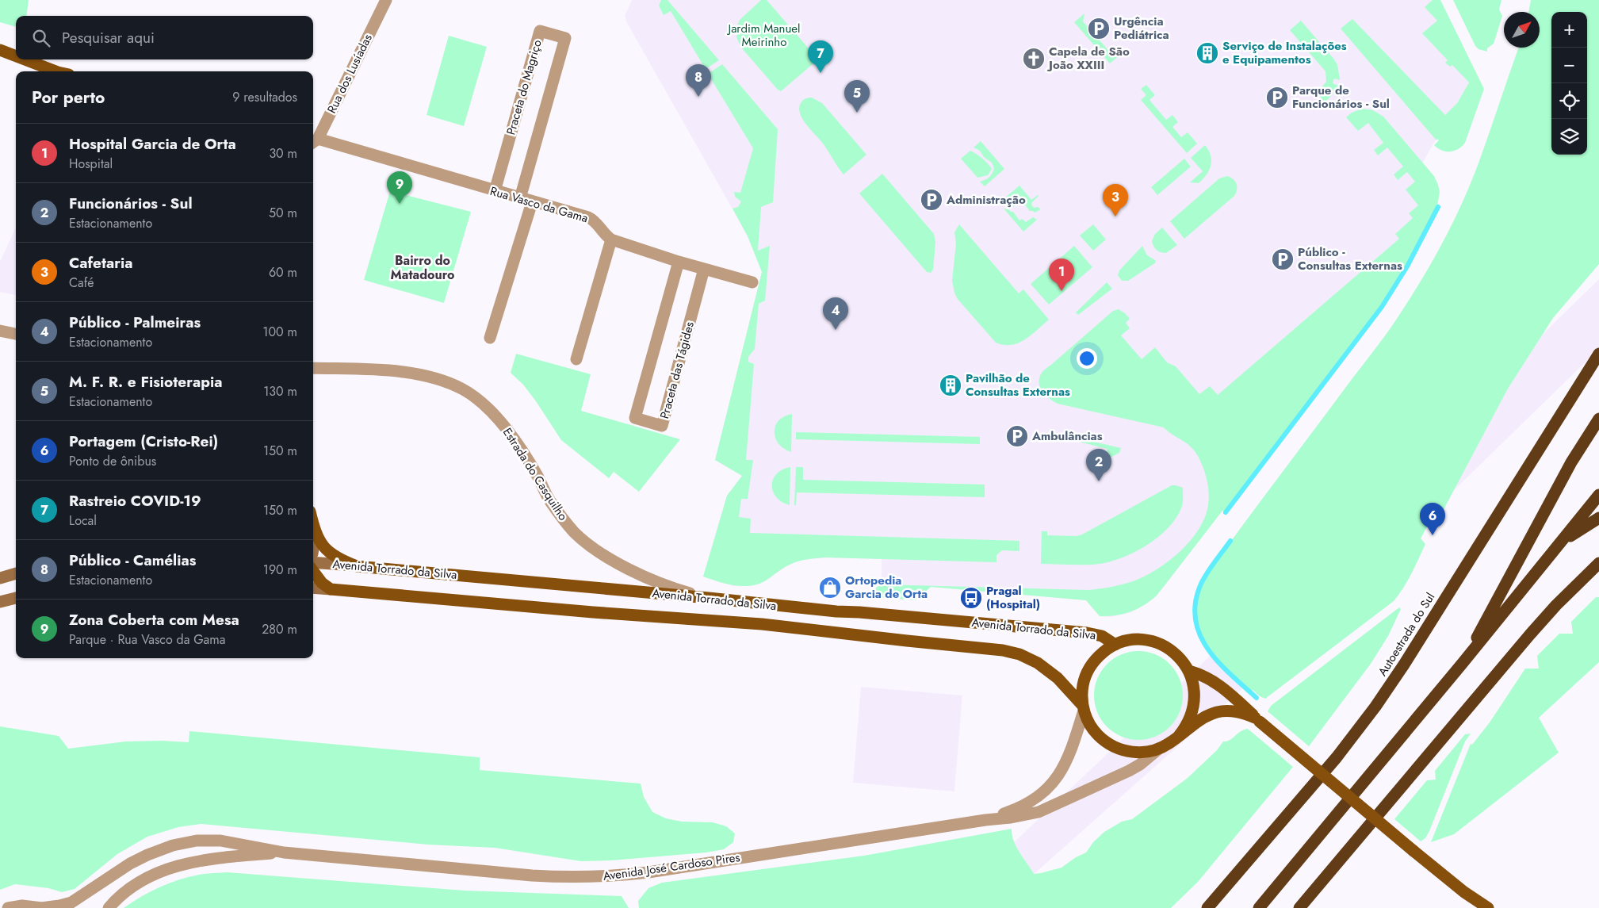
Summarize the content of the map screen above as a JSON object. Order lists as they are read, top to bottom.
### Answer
{
  "streets": {
    "highway": ["Autoestrada do Sul"],
    "main road": ["Avenida Torrado da Silva"],
    "street": [
      "Rua dos Lusíadas",
      "Praceta do Magriço",
      "Rua Vasco da Gama",
      "Praceta das Tágides",
      "Estrada do Casquilho",
      "Avenida José Cardoso Pires"
    ]
  },
  "crossings": [
    ["Rua dos Lusíadas", "Rua Vasco da Gama"],
    ["Praceta do Magriço", "Rua Vasco da Gama"],
    ["Rua Vasco da Gama", "Praceta das Tágides"],
    ["Estrada do Casquilho", "Avenida Torrado da Silva"],
    ["Avenida Torrado da Silva", "Avenida José Cardoso Pires"]
  ],
  "districts": ["Bairro do Matadouro"],
  "parks": ["Jardim Manuel Meirinho"],
  "places": {
    "parking": [
      "Urgência Pediátrica",
      "Parque de Funcionários - Sul",
      "Administração",
      "Público - Consultas Externas",
      "Ambulâncias"
    ],
    "building": ["Serviço de Instalações e Equipamentos", "Pavilhão de Consultas Externas"],
    "church": ["Capela de São João XXIII"],
    "shop": ["Ortopedia Garcia de Orta"],
    "bus stop": ["Pragal (Hospital)"]
  },
  "north": "top right",
  "page": {
    "map_buttons": ["+", "−"],
    "search": "Pesquisar aqui",
    "pins": [
      "7",
      "8",
      "5",
      "9",
      "3",
      "1",
      "4",
      "2",
      "6"
    ],
    "heading": ["Por perto", "9 resultados"],
    "list": [
      {
        "mark": "1",
        "name": "Hospital Garcia de Orta",
        "note": "Hospital",
        "value": "30 m"
      },
      {
        "mark": "2",
        "name": "Funcionários - Sul",
        "note": "Estacionamento",
        "value": "50 m"
      },
      {
        "mark": "3",
        "name": "Cafetaria",
        "note": "Café",
        "value": "60 m"
      },
      {
        "mark": "4",
        "name": "Público - Palmeiras",
        "note": "Estacionamento",
        "value": "100 m"
      },
      {
        "mark": "5",
        "name": "M. F. R. e Fisioterapia",
        "note": "Estacionamento",
        "value": "130 m"
      },
      {
        "mark": "6",
        "name": "Portagem (Cristo-Rei)",
        "note": "Ponto de ônibus",
        "value": "150 m"
      },
      {
        "mark": "7",
        "name": "Rastreio COVID-19",
        "note": "Local",
        "value": "150 m"
      },
      {
        "mark": "8",
        "name": "Público - Camélias",
        "note": "Estacionamento",
        "value": "190 m"
      },
      {
        "mark": "9",
        "name": "Zona Coberta com Mesa",
        "note": "Parque · Rua Vasco da Gama",
        "value": "280 m"
      }
    ]
  }
}
